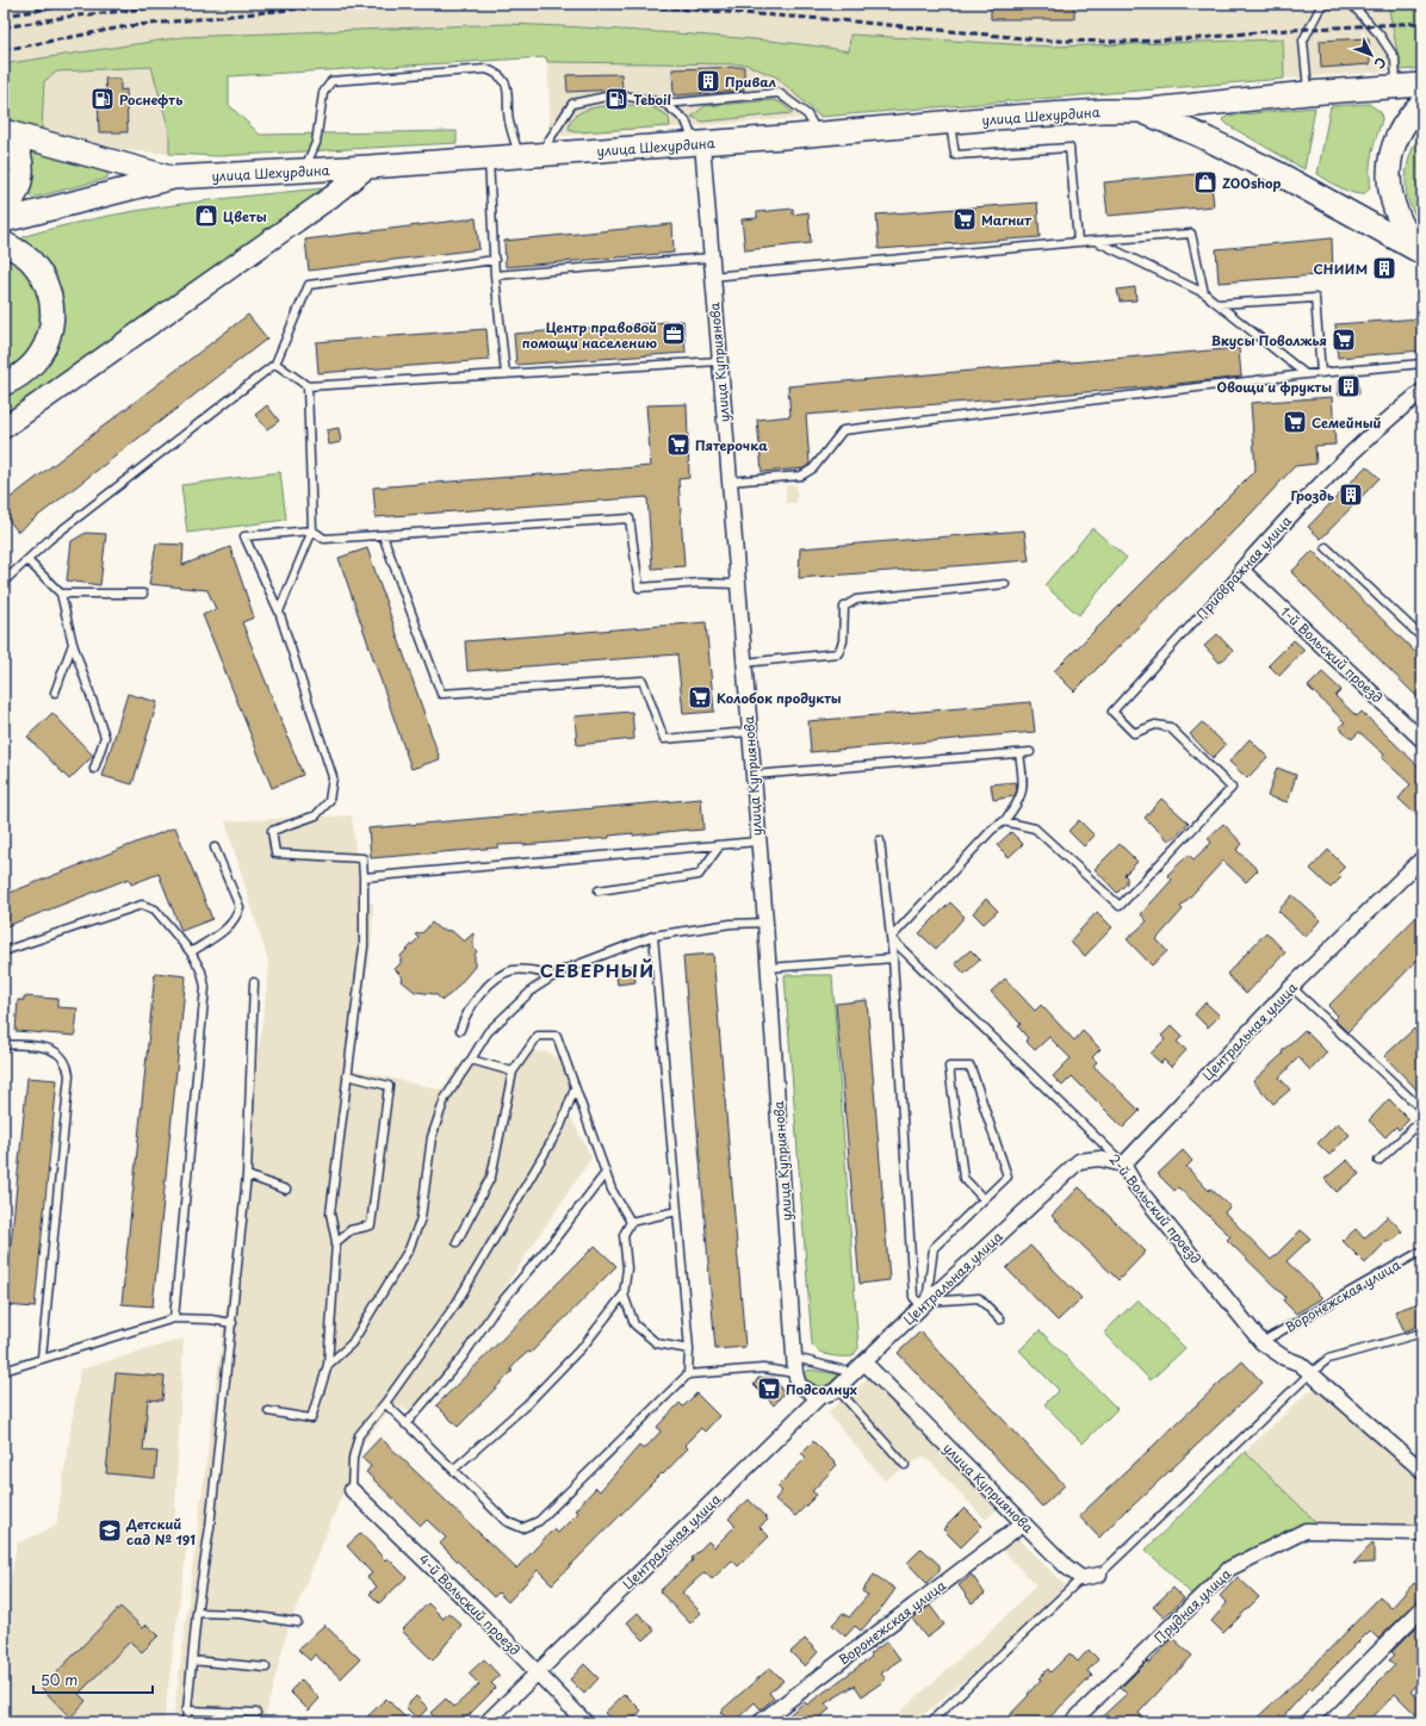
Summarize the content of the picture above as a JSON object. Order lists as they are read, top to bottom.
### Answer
{
  "streets": {
    "main road": ["улица Шехурдина"],
    "street": [
      "улица Куприянова",
      "Приовражная улица",
      "1-й Вольский проезд",
      "Центральная улица",
      "2-й Вольский проезд",
      "Воронежская улица",
      "4-й Вольский проезд",
      "Прудная улица"
    ]
  },
  "crossings": [
    ["улица Шехурдина", "улица Куприянова"],
    ["улица Куприянова", "Центральная улица"],
    ["улица Куприянова", "Воронежская улица"],
    ["Приовражная улица", "1-й Вольский проезд"],
    ["Центральная улица", "2-й Вольский проезд"],
    ["Центральная улица", "4-й Вольский проезд"],
    ["2-й Вольский проезд", "Воронежская улица"]
  ],
  "districts": ["СЕВЕРНЫЙ"],
  "places": {
    "building": [
      "Привал",
      "СНИИМ",
      "Овощи и фрукты",
      "Гроздь"
    ],
    "fuel station": ["Роснефть", "Teboil"],
    "shop": ["ZOOshop", "Цветы"],
    "supermarket": [
      "Магнит",
      "Вкусы Поволжья",
      "Семейный",
      "Пятерочка",
      "Колобок продукты",
      "Подсолнух"
    ],
    "office": ["Центр правовой помощи населению"],
    "school or university": ["Детский сад № 191"]
  },
  "scale_bar": "50 m",
  "north": "bottom right"
}
